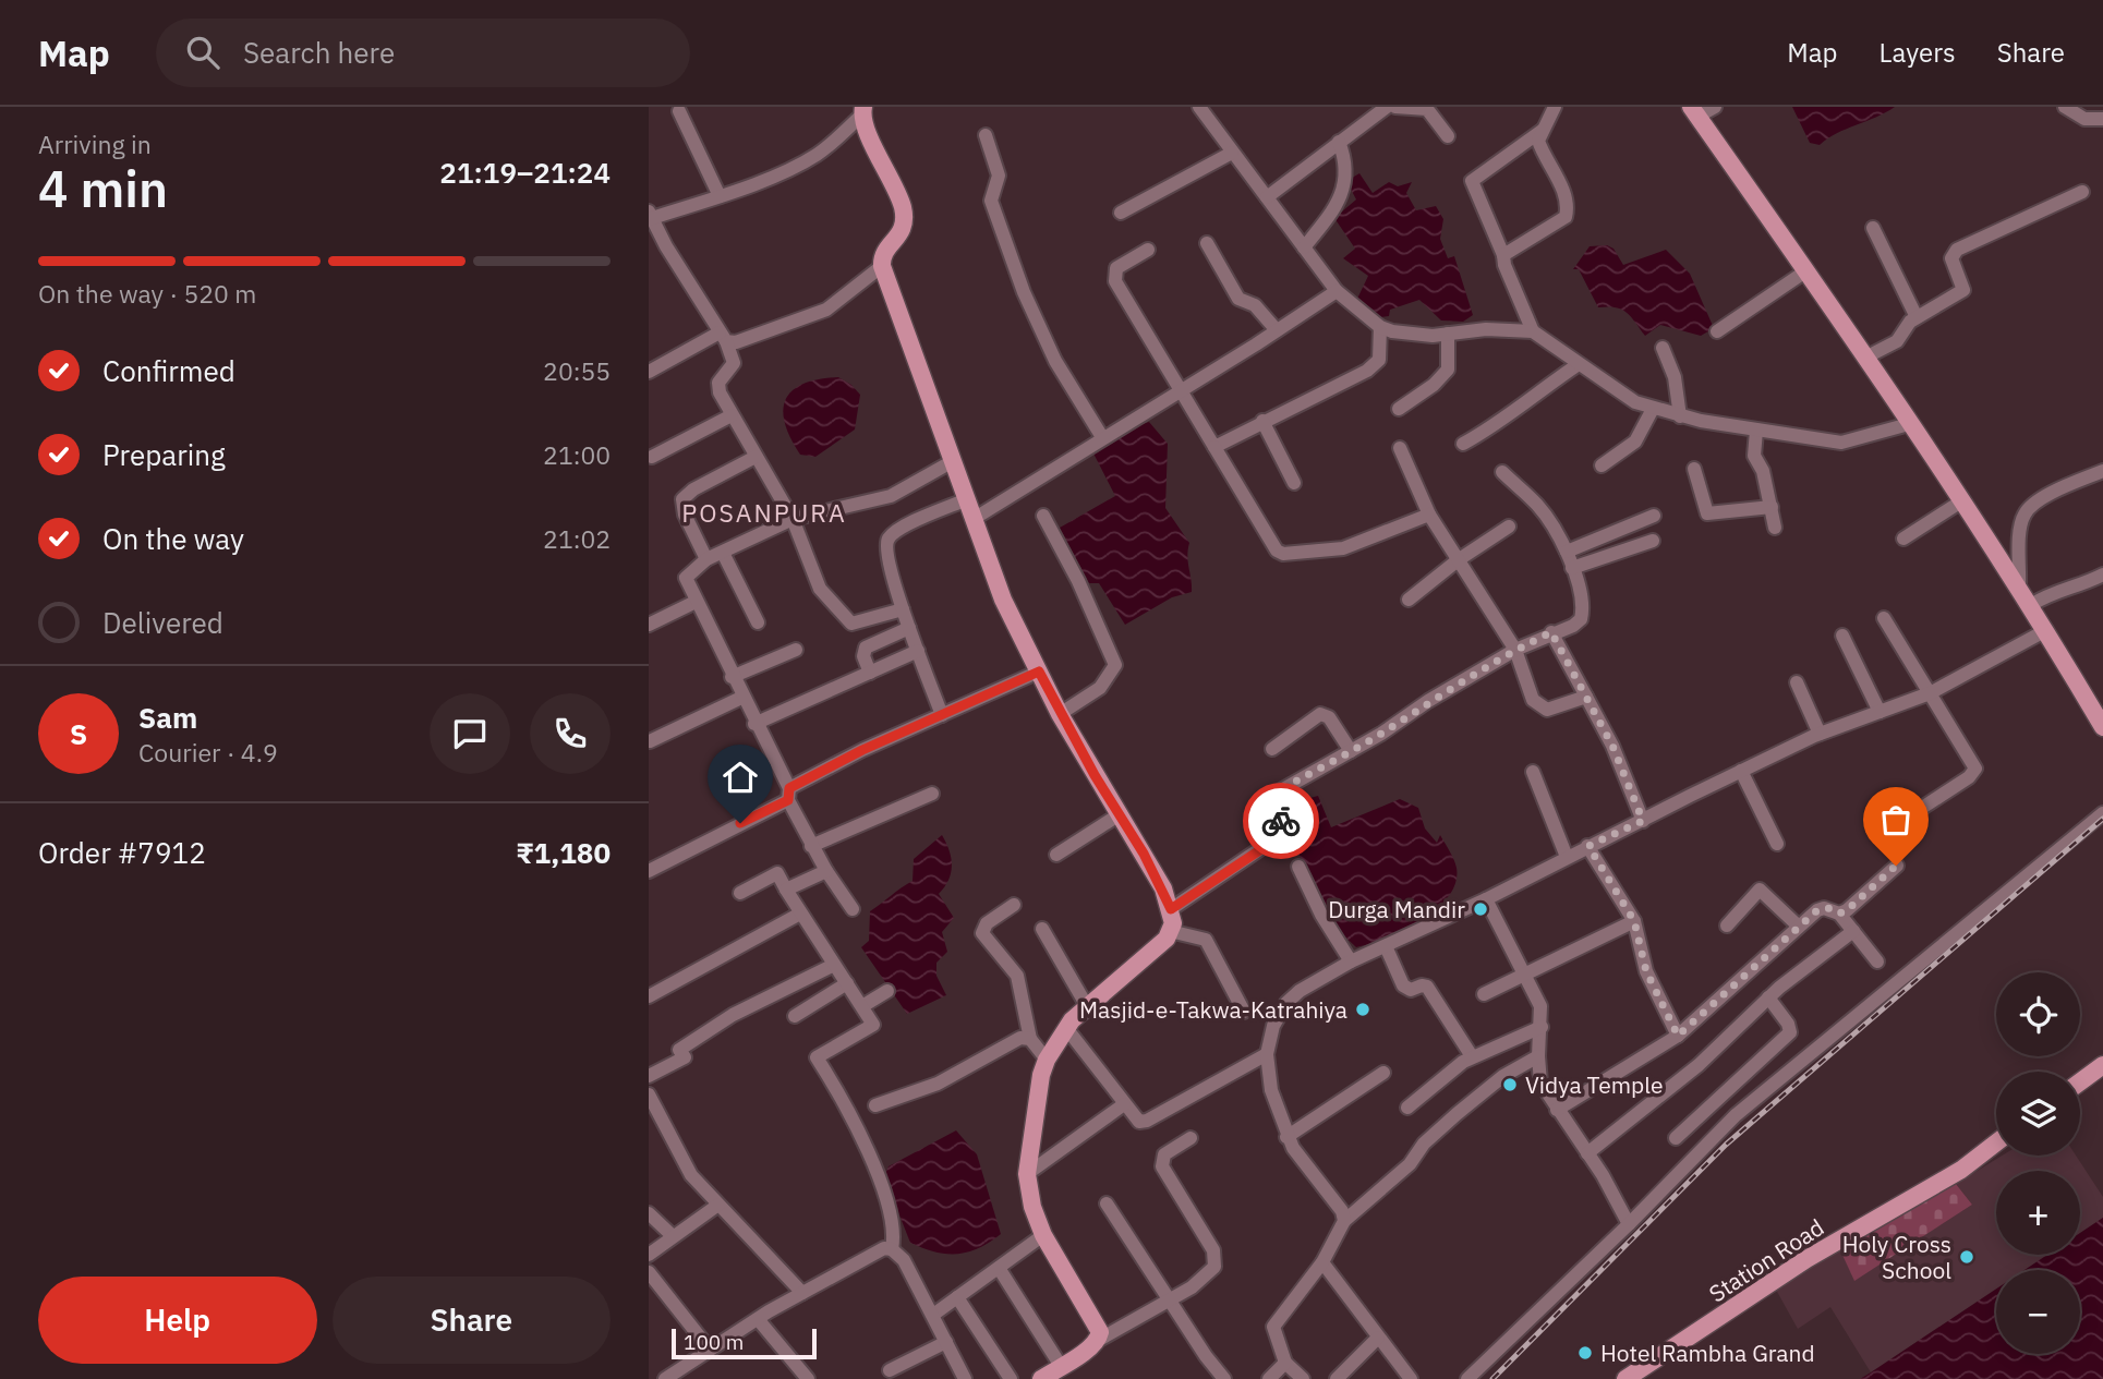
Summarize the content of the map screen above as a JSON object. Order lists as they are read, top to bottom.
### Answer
{
  "streets": {
    "main road": ["Station Road"]
  },
  "districts": ["POSANPURA"],
  "places": [
    "Durga Mandir",
    "Masjid-e-Takwa-Katrahiya",
    "Vidya Temple",
    "Holy Cross School",
    "Hotel Rambha Grand"
  ],
  "scale_bar": "100 m",
  "page": {
    "header": "Map",
    "search": "Search here",
    "nav": ["Map", "Layers", "Share"],
    "heading": ["4 min", "Arriving in", "21:19–21:24"],
    "panel": [
      "Sam",
      "Courier · 4.9",
      "Order #7912",
      "₹1,180"
    ],
    "bar": "On the way · 520 m",
    "list": [
      ["Confirmed", "20:55"],
      ["Preparing", "21:00"],
      ["On the way", "21:02"],
      "Delivered"
    ],
    "round": "S",
    "map_buttons": ["+", "−"],
    "buttons": ["Help", "Share"],
    "scale": "100 m"
  }
}
